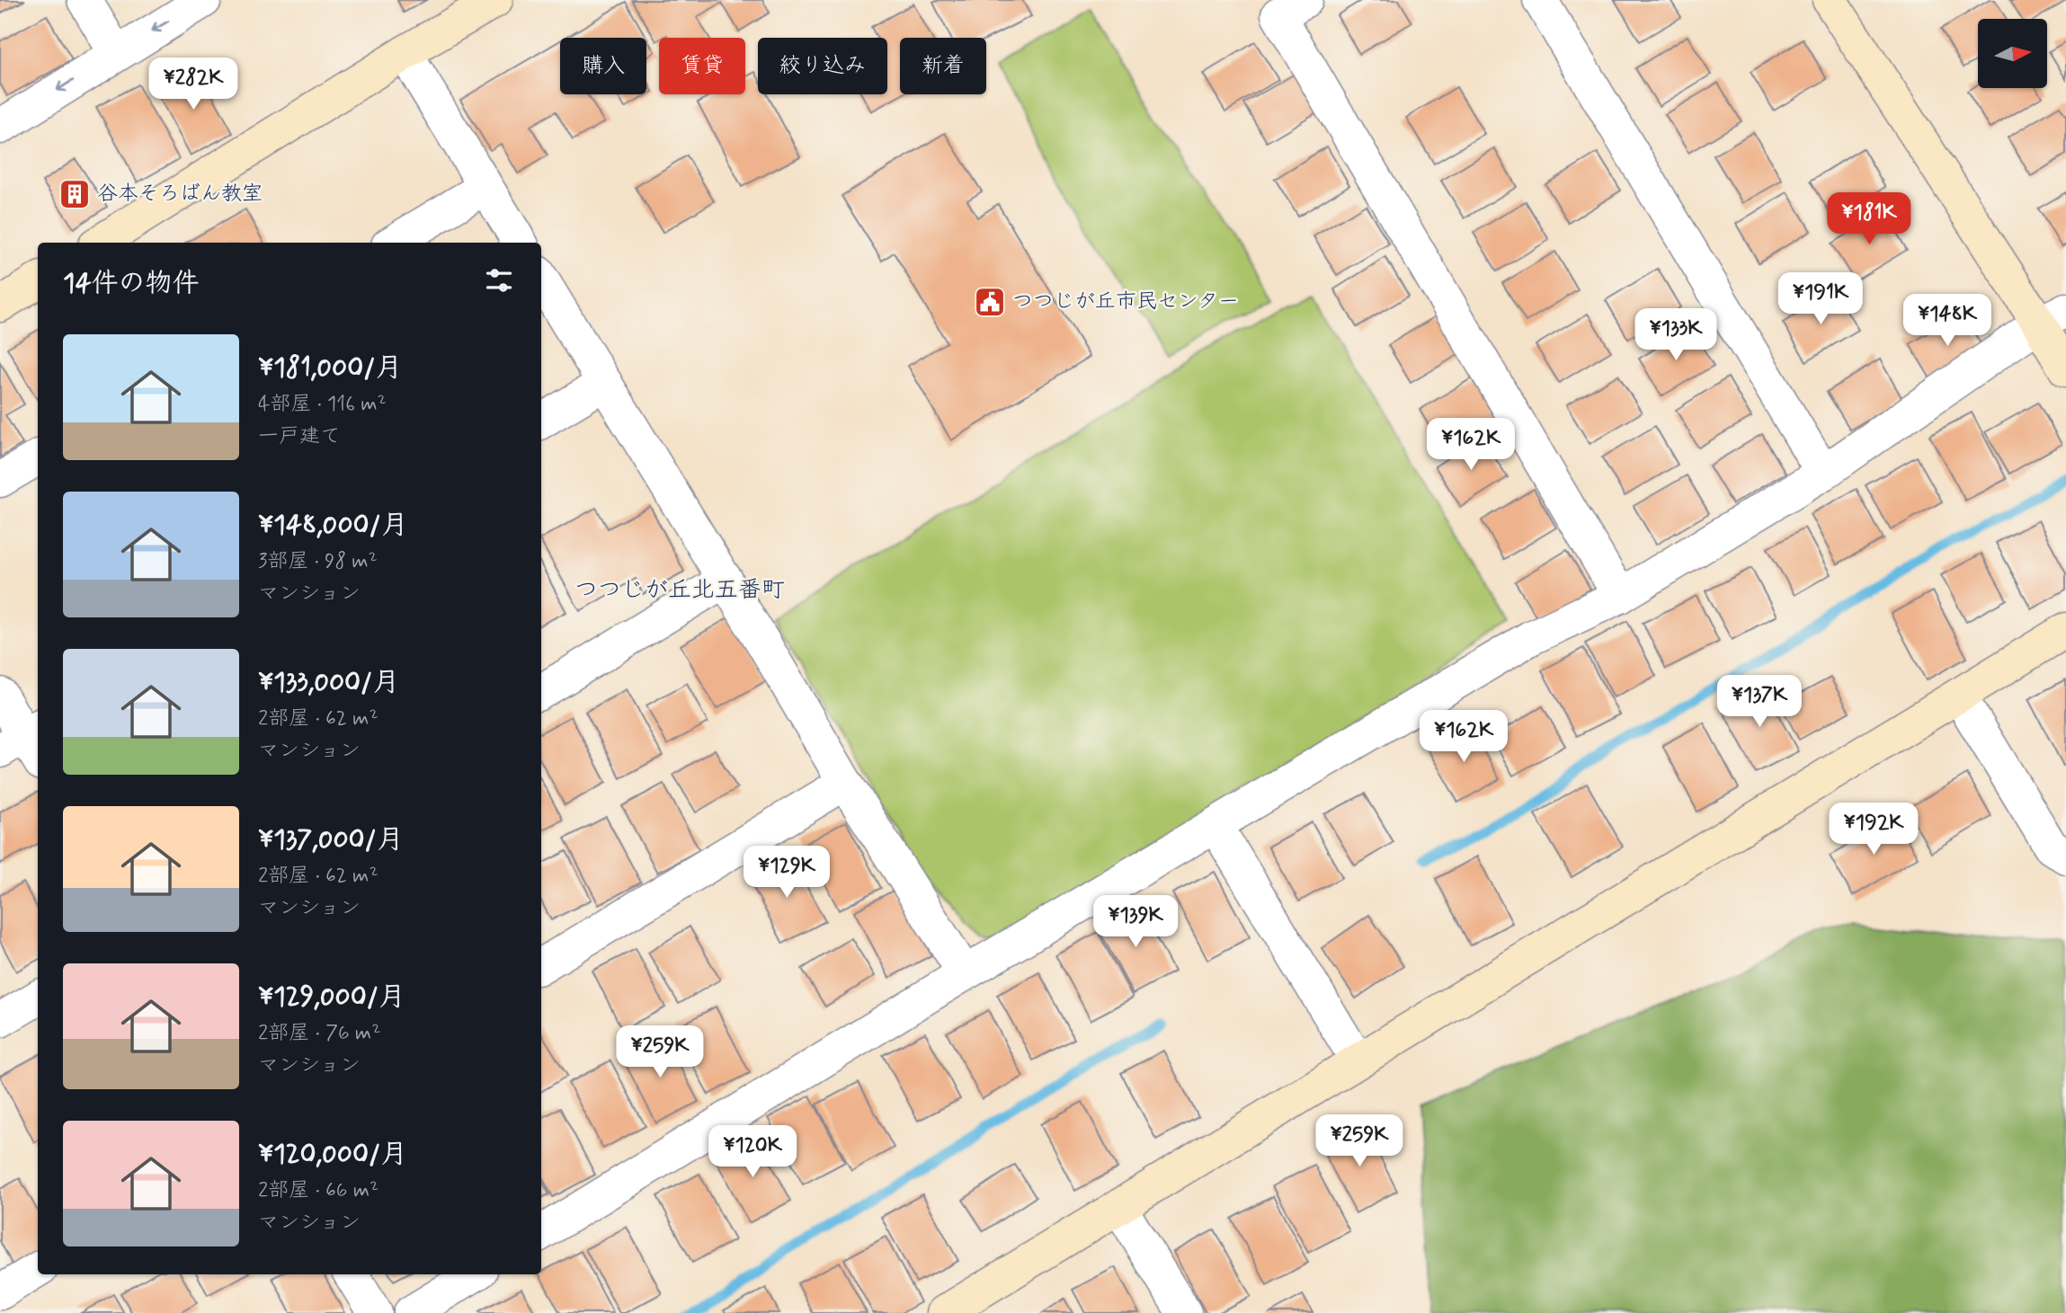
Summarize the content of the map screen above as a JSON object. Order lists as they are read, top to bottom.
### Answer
{
  "districts": ["つつじが丘北五番町"],
  "places": {
    "building": ["谷本そろばん教室"],
    "public building": ["つつじが丘市民センター"]
  },
  "north": "right",
  "page": {
    "chip": [
      "購入",
      "賃貸",
      "絞り込み",
      "新着"
    ],
    "price": [
      "¥282K",
      "¥181K",
      "¥191K",
      "¥148K",
      "¥133K",
      "¥162K",
      "¥137K",
      "¥162K",
      "¥192K",
      "¥129K",
      "¥139K",
      "¥259K",
      "¥259K",
      "¥120K"
    ],
    "heading": "14件の物件",
    "list": [
      {
        "name": "¥181,000/月",
        "note": "4部屋 · 116 m² · 一戸建て"
      },
      {
        "name": "¥148,000/月",
        "note": "3部屋 · 98 m² · マンション"
      },
      {
        "name": "¥133,000/月",
        "note": "2部屋 · 62 m² · マンション"
      },
      {
        "name": "¥137,000/月",
        "note": "2部屋 · 62 m² · マンション"
      },
      {
        "name": "¥129,000/月",
        "note": "2部屋 · 76 m² · マンション"
      },
      {
        "name": "¥120,000/月",
        "note": "2部屋 · 66 m² · マンション"
      }
    ]
  }
}
